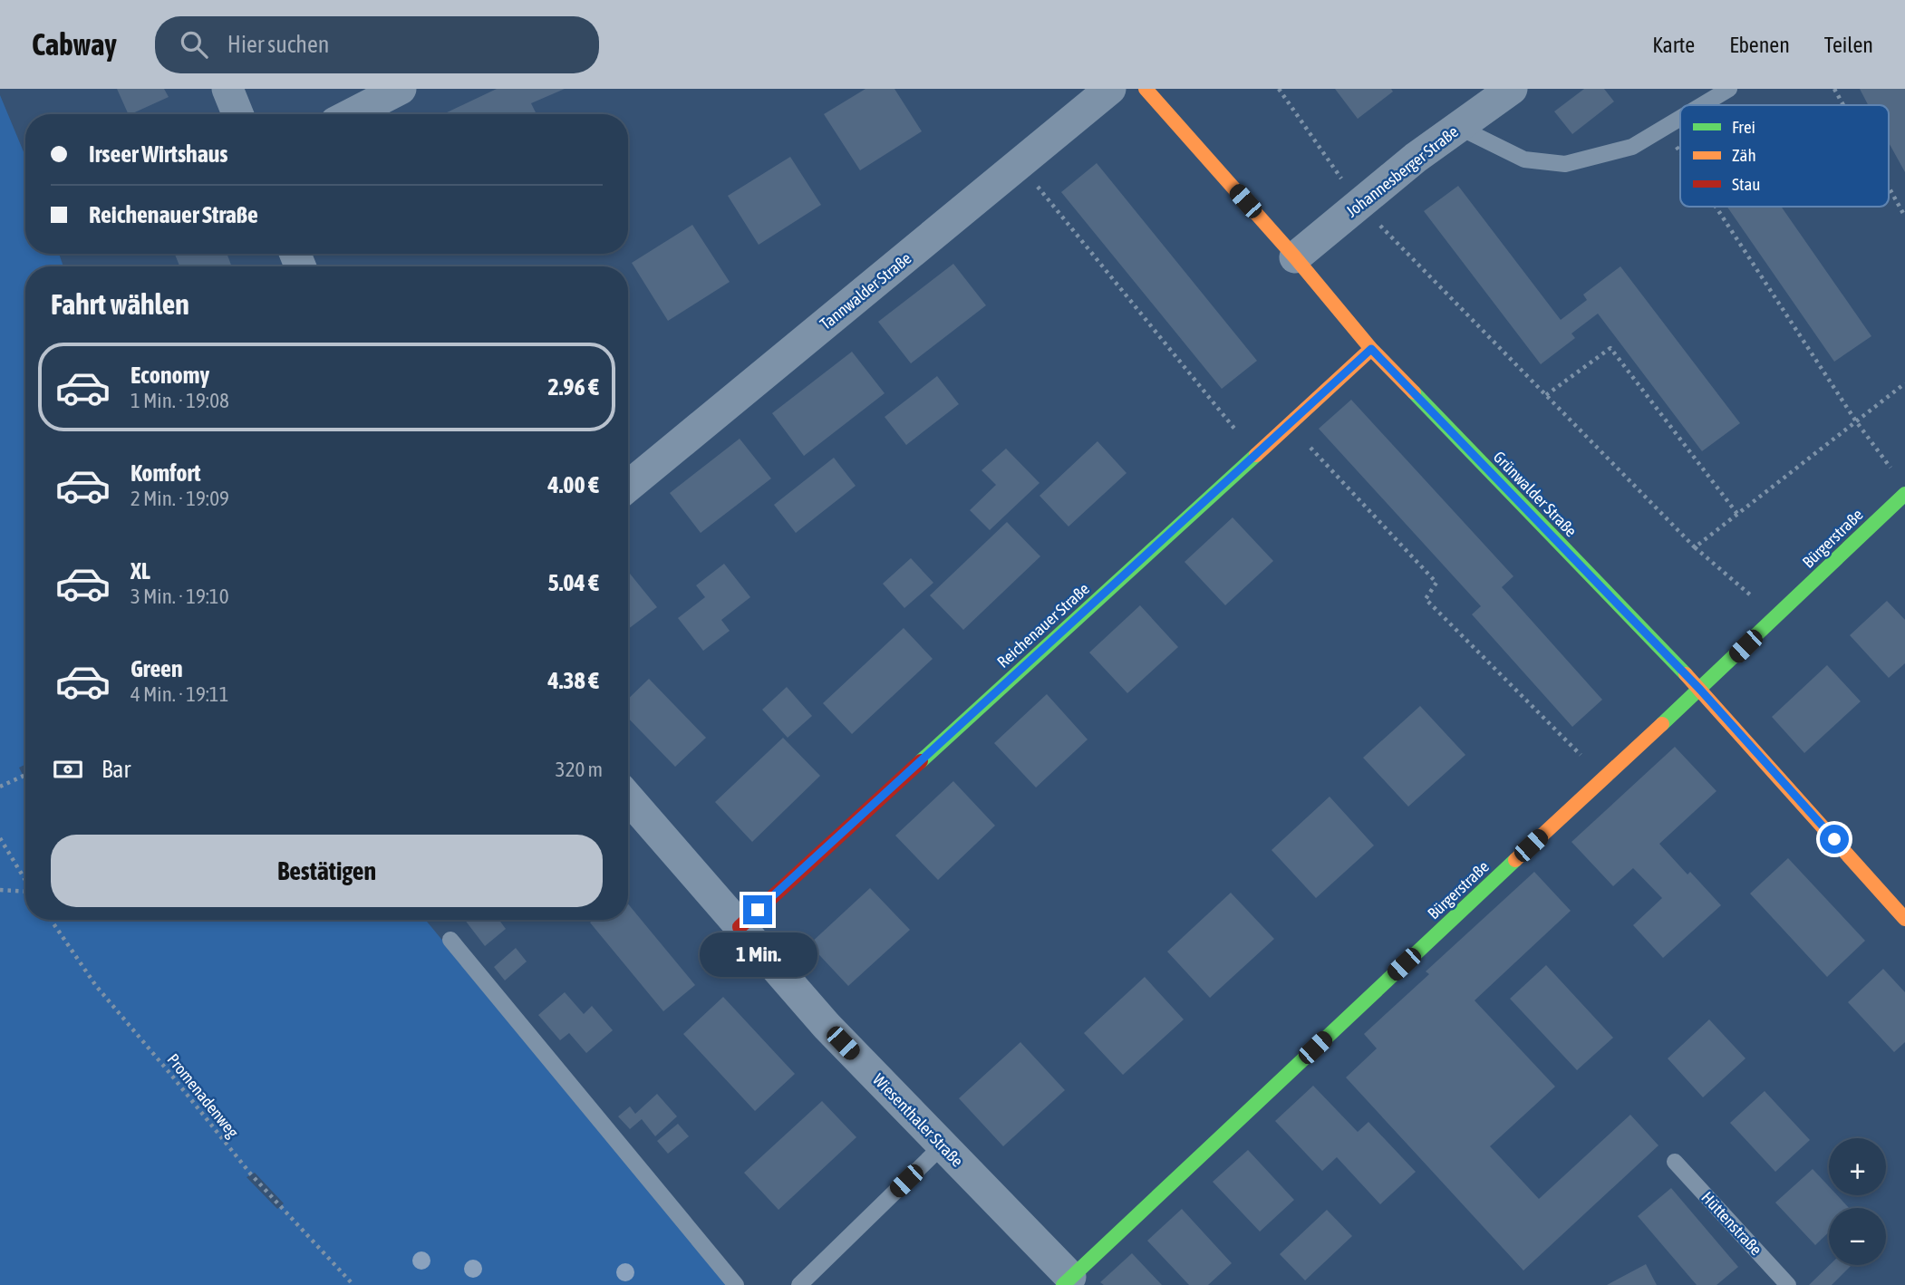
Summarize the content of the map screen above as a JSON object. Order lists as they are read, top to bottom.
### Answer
{
  "streets": {
    "street": [
      "Johannesberger Straße",
      "Tannwalder Straße",
      "Grünwalder Straße",
      "Bürgerstraße",
      "Reichenauer Straße",
      "Wiesenthaler Straße"
    ],
    "lane": ["Hüttenstraße"],
    "path": ["Promenadenweg"]
  },
  "crossings": [
    ["Johannesberger Straße", "Grünwalder Straße"],
    ["Grünwalder Straße", "Bürgerstraße"],
    ["Grünwalder Straße", "Reichenauer Straße"],
    ["Bürgerstraße", "Wiesenthaler Straße"],
    ["Reichenauer Straße", "Wiesenthaler Straße"]
  ],
  "legend": ["Frei", "Zäh", "Stau"],
  "page": {
    "header": "Cabway",
    "search": "Hier suchen",
    "nav": ["Karte", "Ebenen", "Teilen"],
    "banner": ["Irseer Wirtshaus", "Reichenauer Straße"],
    "heading": "Fahrt wählen",
    "list": [
      {
        "name": "Economy",
        "note": "1 Min. · 19:08",
        "value": "2.96 €"
      },
      {
        "name": "Komfort",
        "note": "2 Min. · 19:09",
        "value": "4.00 €"
      },
      {
        "name": "XL",
        "note": "3 Min. · 19:10",
        "value": "5.04 €"
      },
      {
        "name": "Green",
        "note": "4 Min. · 19:11",
        "value": "4.38 €"
      }
    ],
    "pay": ["Bar", "320 m"],
    "buttons": "Bestätigen",
    "bubble": "1 Min.",
    "map_buttons": ["+", "−"]
  }
}
